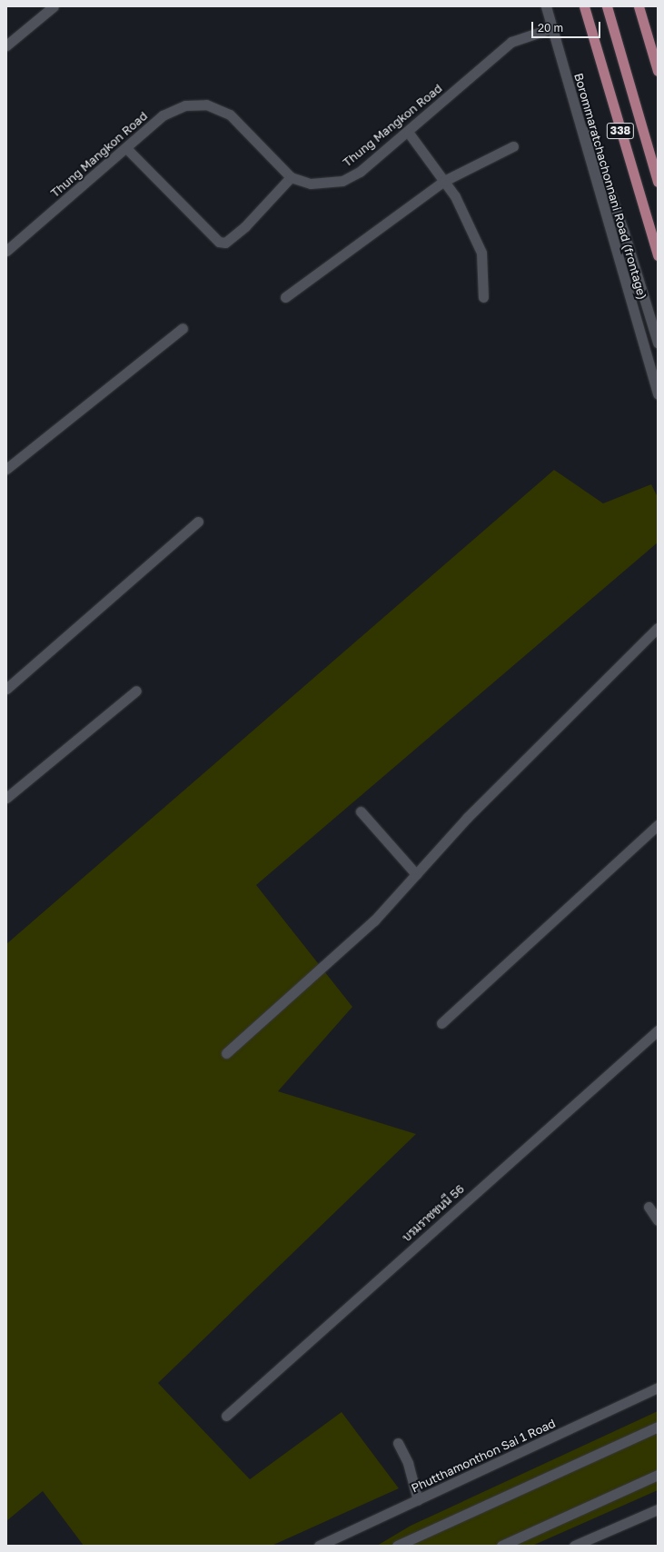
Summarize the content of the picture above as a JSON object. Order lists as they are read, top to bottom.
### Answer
{
  "streets": {
    "main road": ["338"],
    "street": [
      "Thung Mangkon Road",
      "Borommaratchachonnani Road (frontage)",
      "บรมราชชนนี 56",
      "Phutthamonthon Sai 1 Road"
    ]
  },
  "crossings": [
    ["Thung Mangkon Road", "Borommaratchachonnani Road (frontage)"]
  ],
  "scale_bar": "20 m"
}
